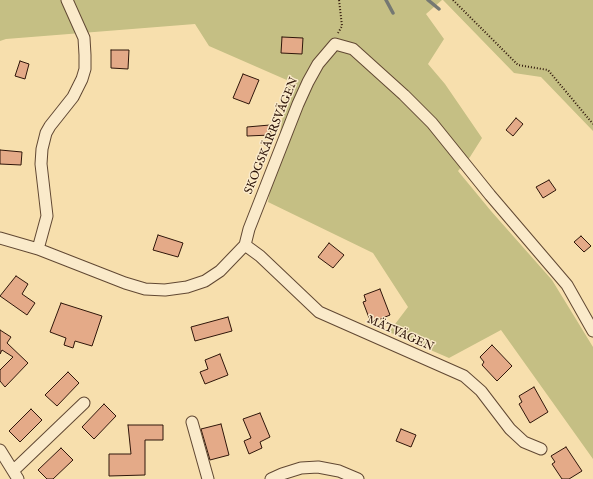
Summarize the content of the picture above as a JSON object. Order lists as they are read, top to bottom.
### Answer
{
  "streets": {
    "street": ["SKOGSKÄRRSVÄGEN", "MÄTVÄGEN"]
  },
  "crossings": [
    ["SKOGSKÄRRSVÄGEN", "MÄTVÄGEN"]
  ]
}
